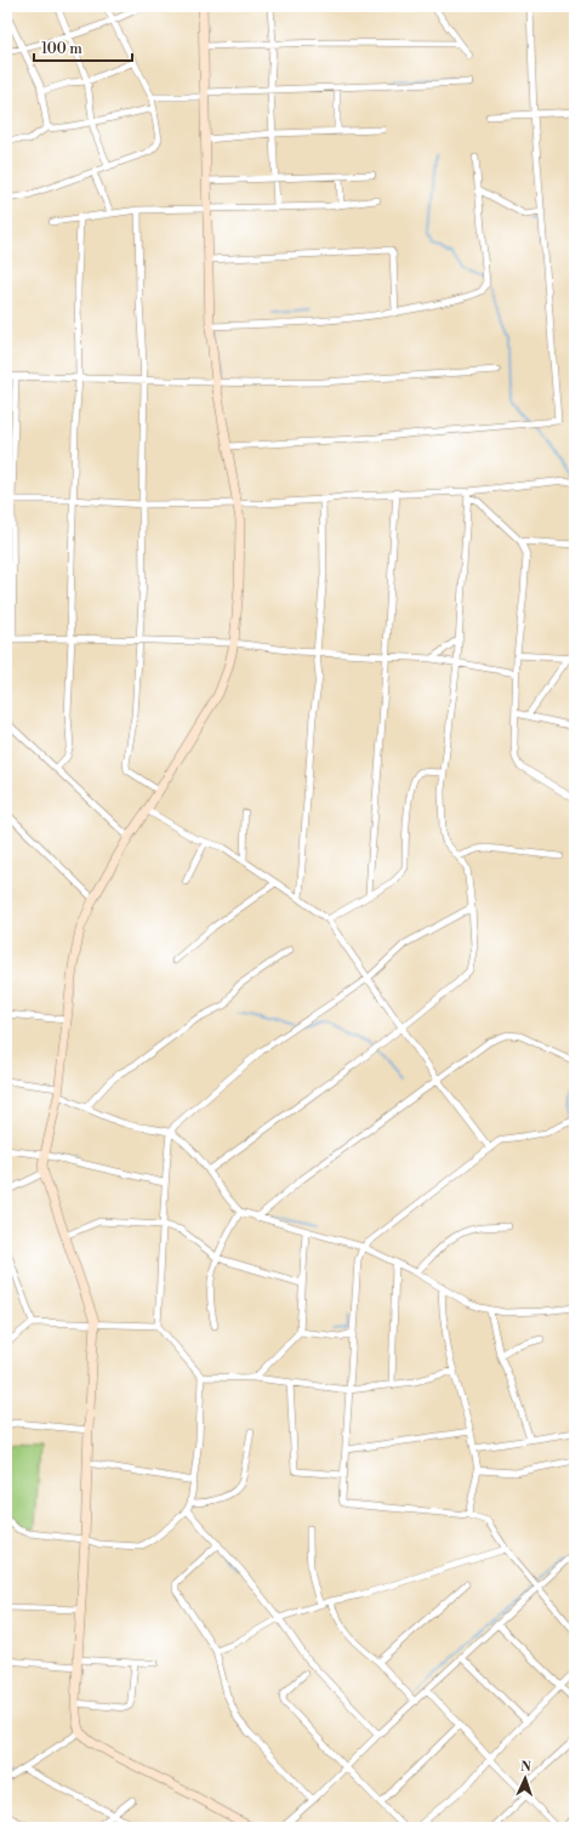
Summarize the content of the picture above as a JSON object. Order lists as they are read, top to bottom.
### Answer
{
  "scale_bar": "100 m",
  "north": "top"
}
